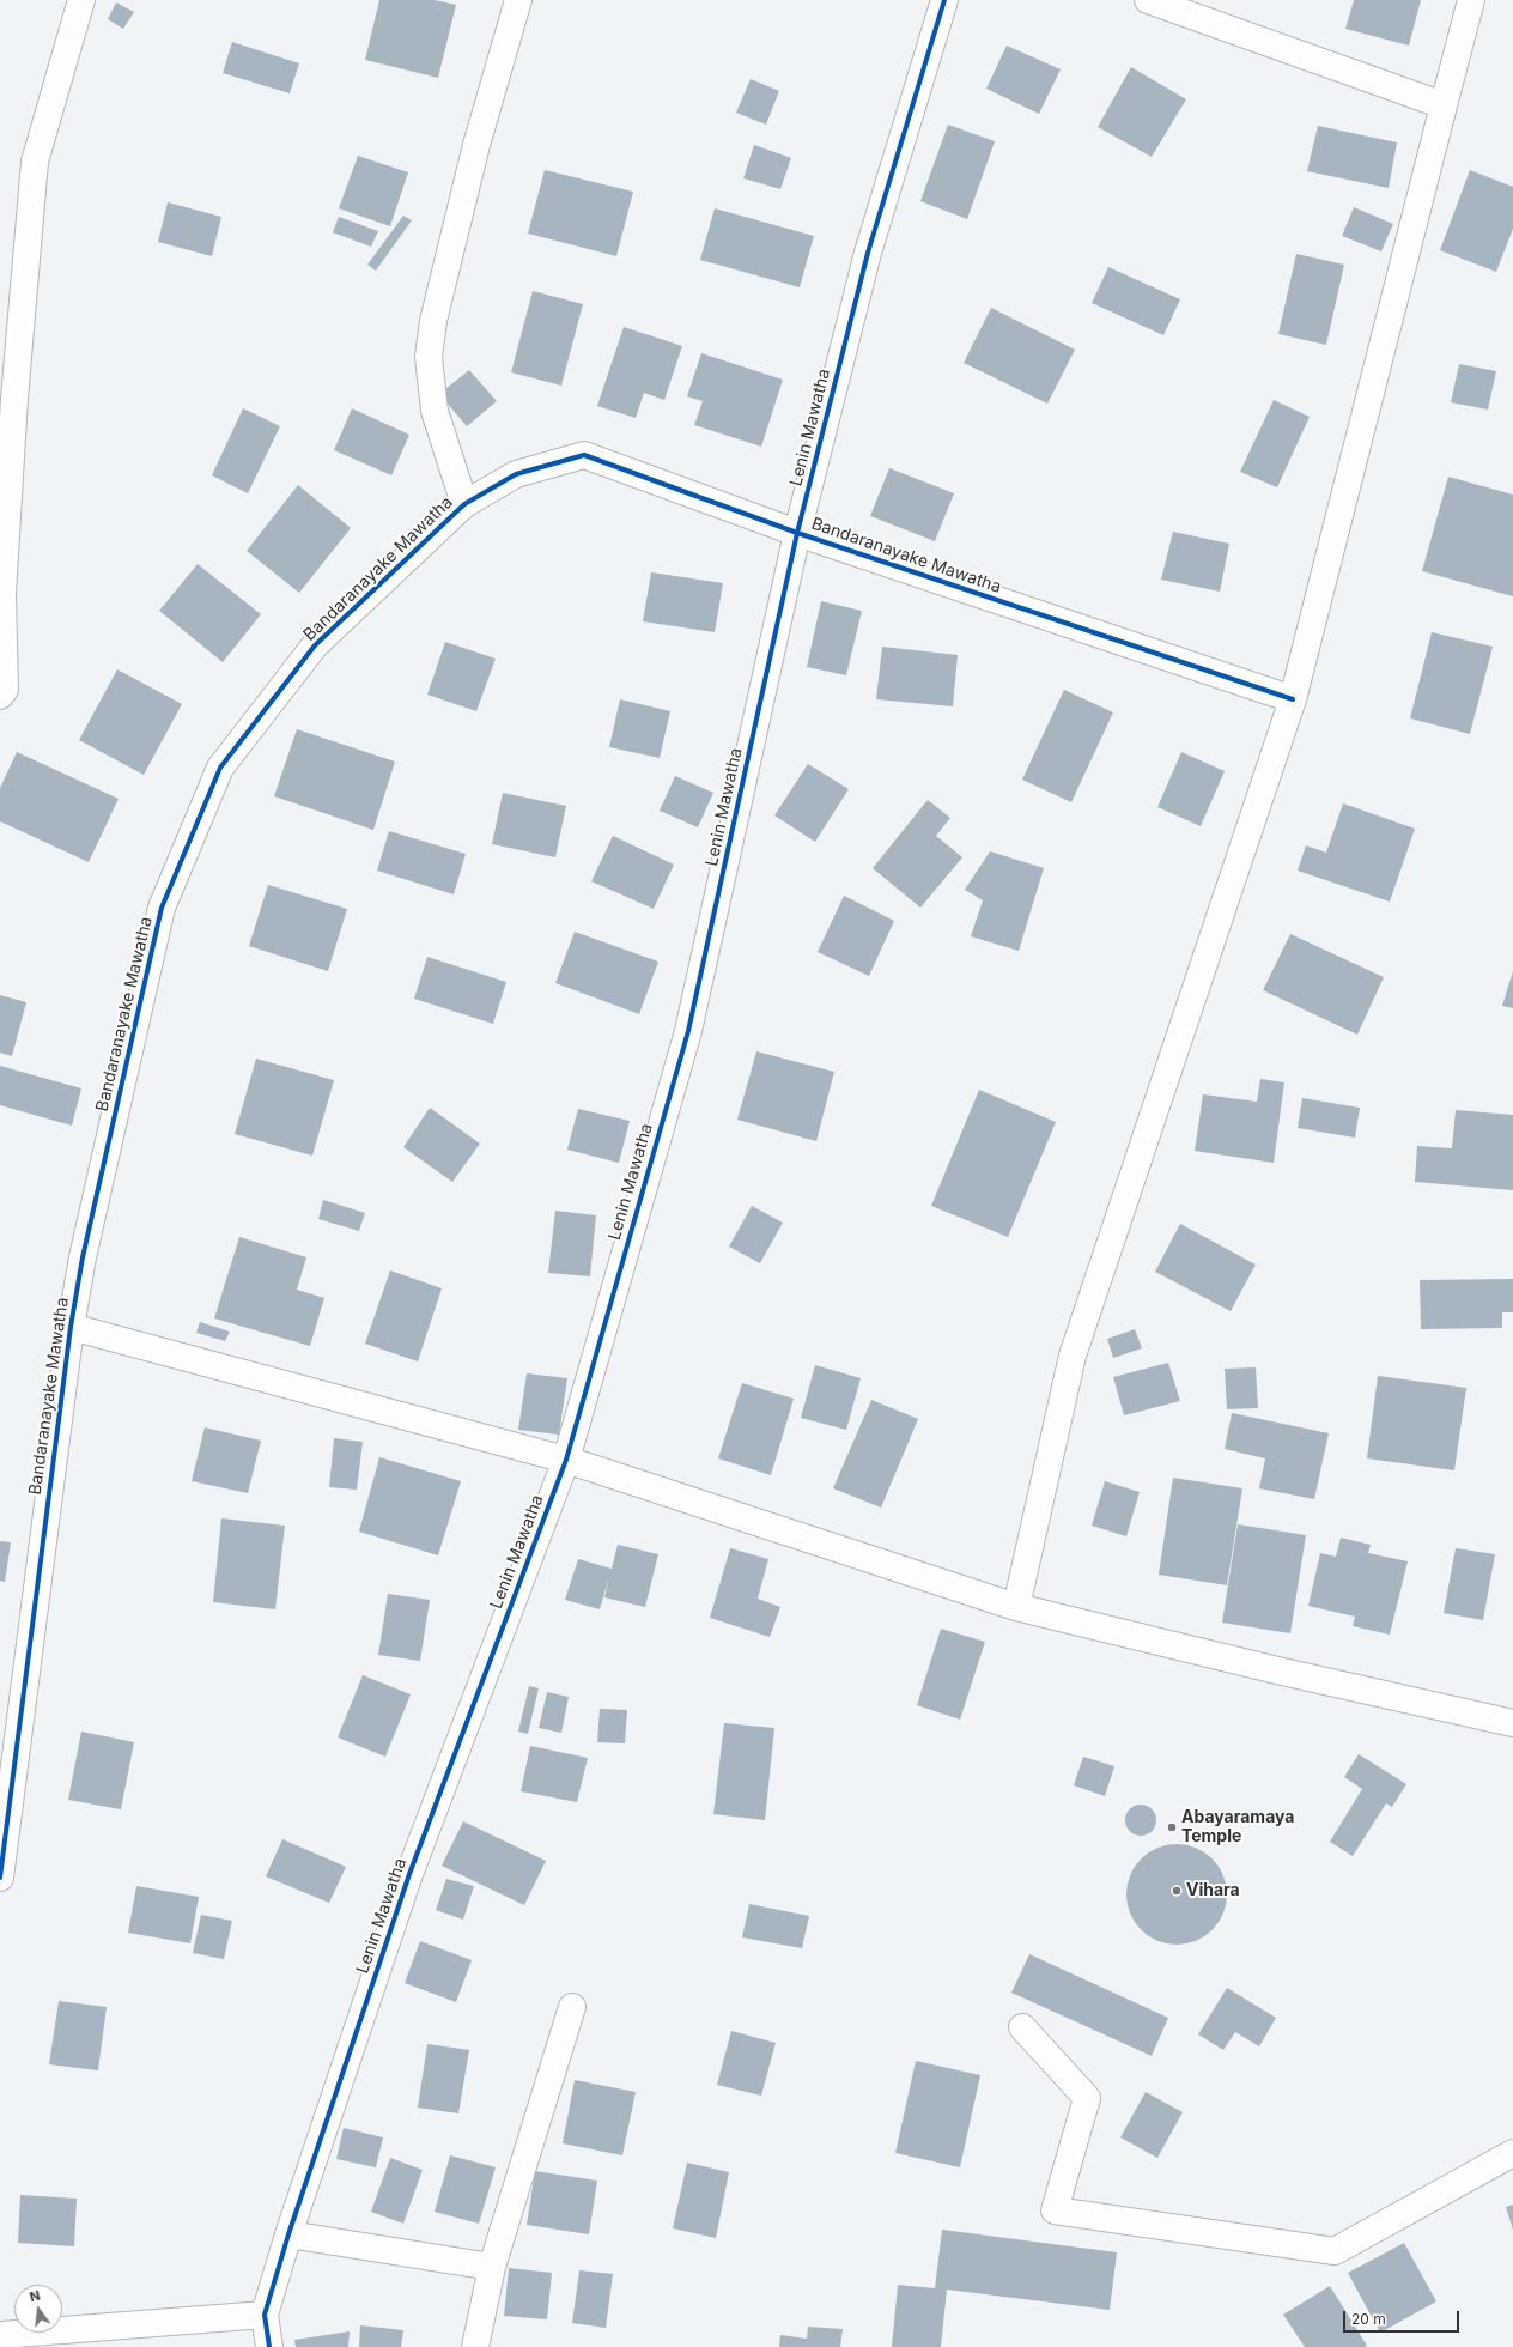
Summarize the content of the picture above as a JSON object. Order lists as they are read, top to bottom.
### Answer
{
  "streets": {
    "street": ["Lenin Mawatha", "Bandaranayake Mawatha"]
  },
  "crossings": [
    ["Lenin Mawatha", "Bandaranayake Mawatha"]
  ],
  "places": ["Abayaramaya Temple", "Vihara"],
  "scale_bar": "20 m",
  "north": "top"
}
